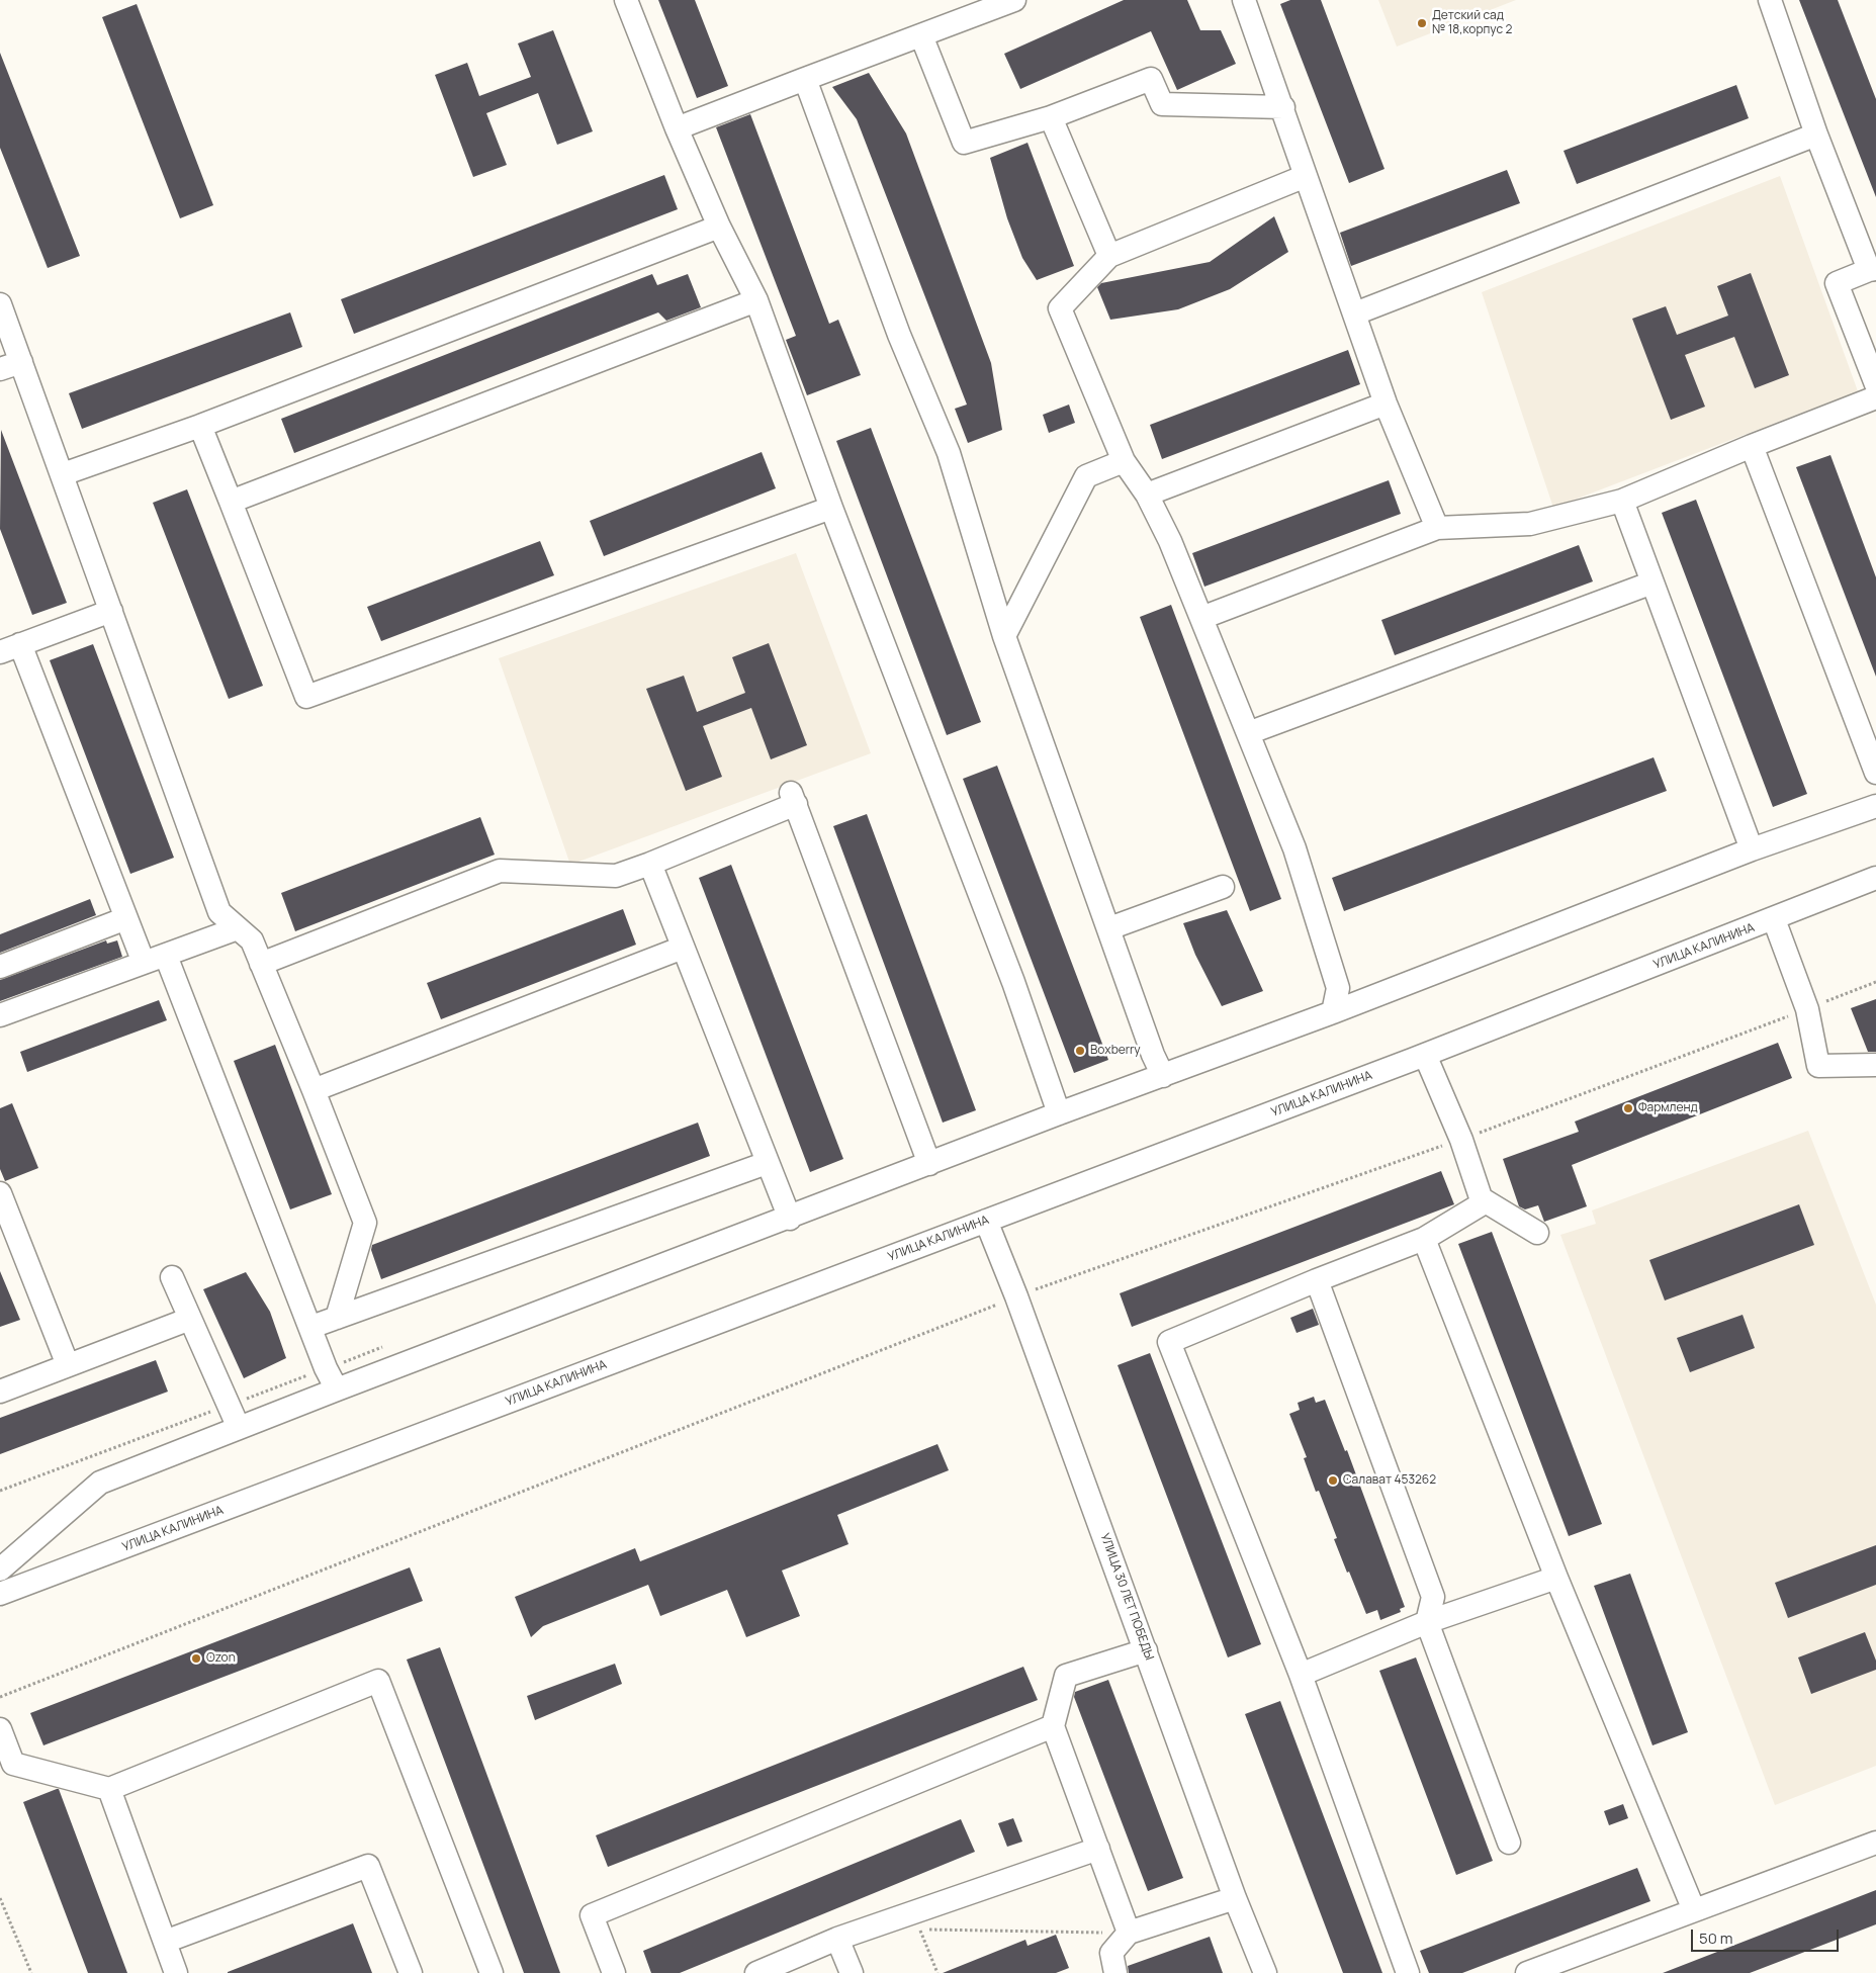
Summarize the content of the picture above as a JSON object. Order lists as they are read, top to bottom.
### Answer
{
  "streets": {
    "street": ["УЛИЦА КАЛИНИНА", "УЛИЦА 30 ЛЕТ ПОБЕДЫ"]
  },
  "crossings": [
    ["УЛИЦА КАЛИНИНА", "УЛИЦА 30 ЛЕТ ПОБЕДЫ"]
  ],
  "places": [
    "Детский сад № 18,корпус 2",
    "Boxberry",
    "Фармленд",
    "Салават 453262",
    "Ozon"
  ],
  "scale_bar": "50 m"
}
